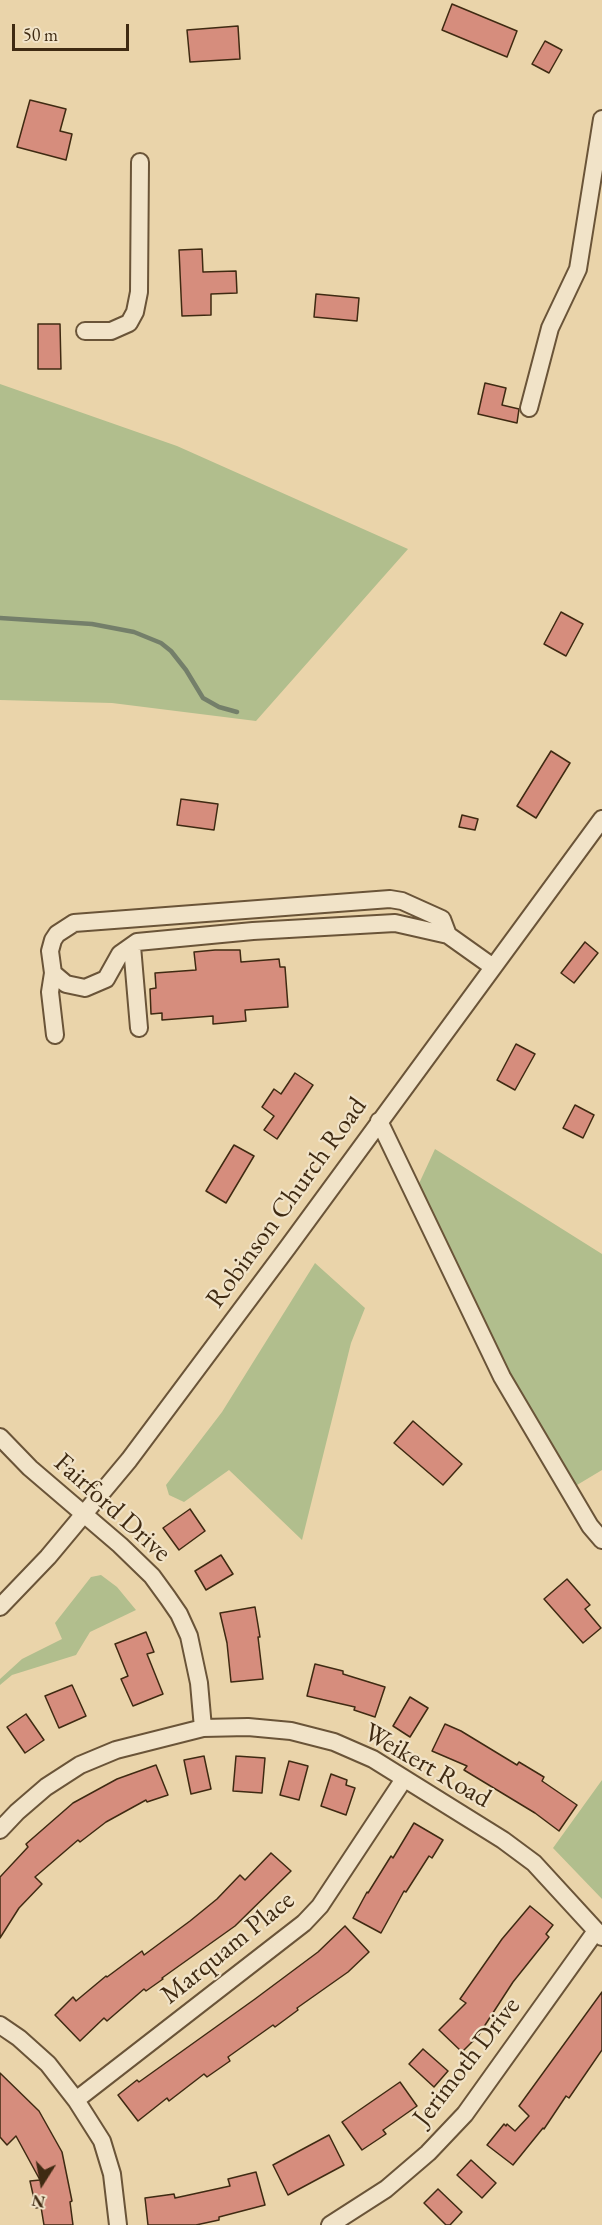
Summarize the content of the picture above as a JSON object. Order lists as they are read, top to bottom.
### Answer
{
  "streets": {
    "street": [
      "Robinson Church Road",
      "Fairford Drive",
      "Weikert Road",
      "Marquam Place",
      "Jerimoth Drive"
    ]
  },
  "crossings": [
    ["Robinson Church Road", "Fairford Drive"],
    ["Fairford Drive", "Weikert Road"],
    ["Weikert Road", "Marquam Place"],
    ["Weikert Road", "Jerimoth Drive"]
  ],
  "scale_bar": "50 m",
  "north": "bottom"
}
